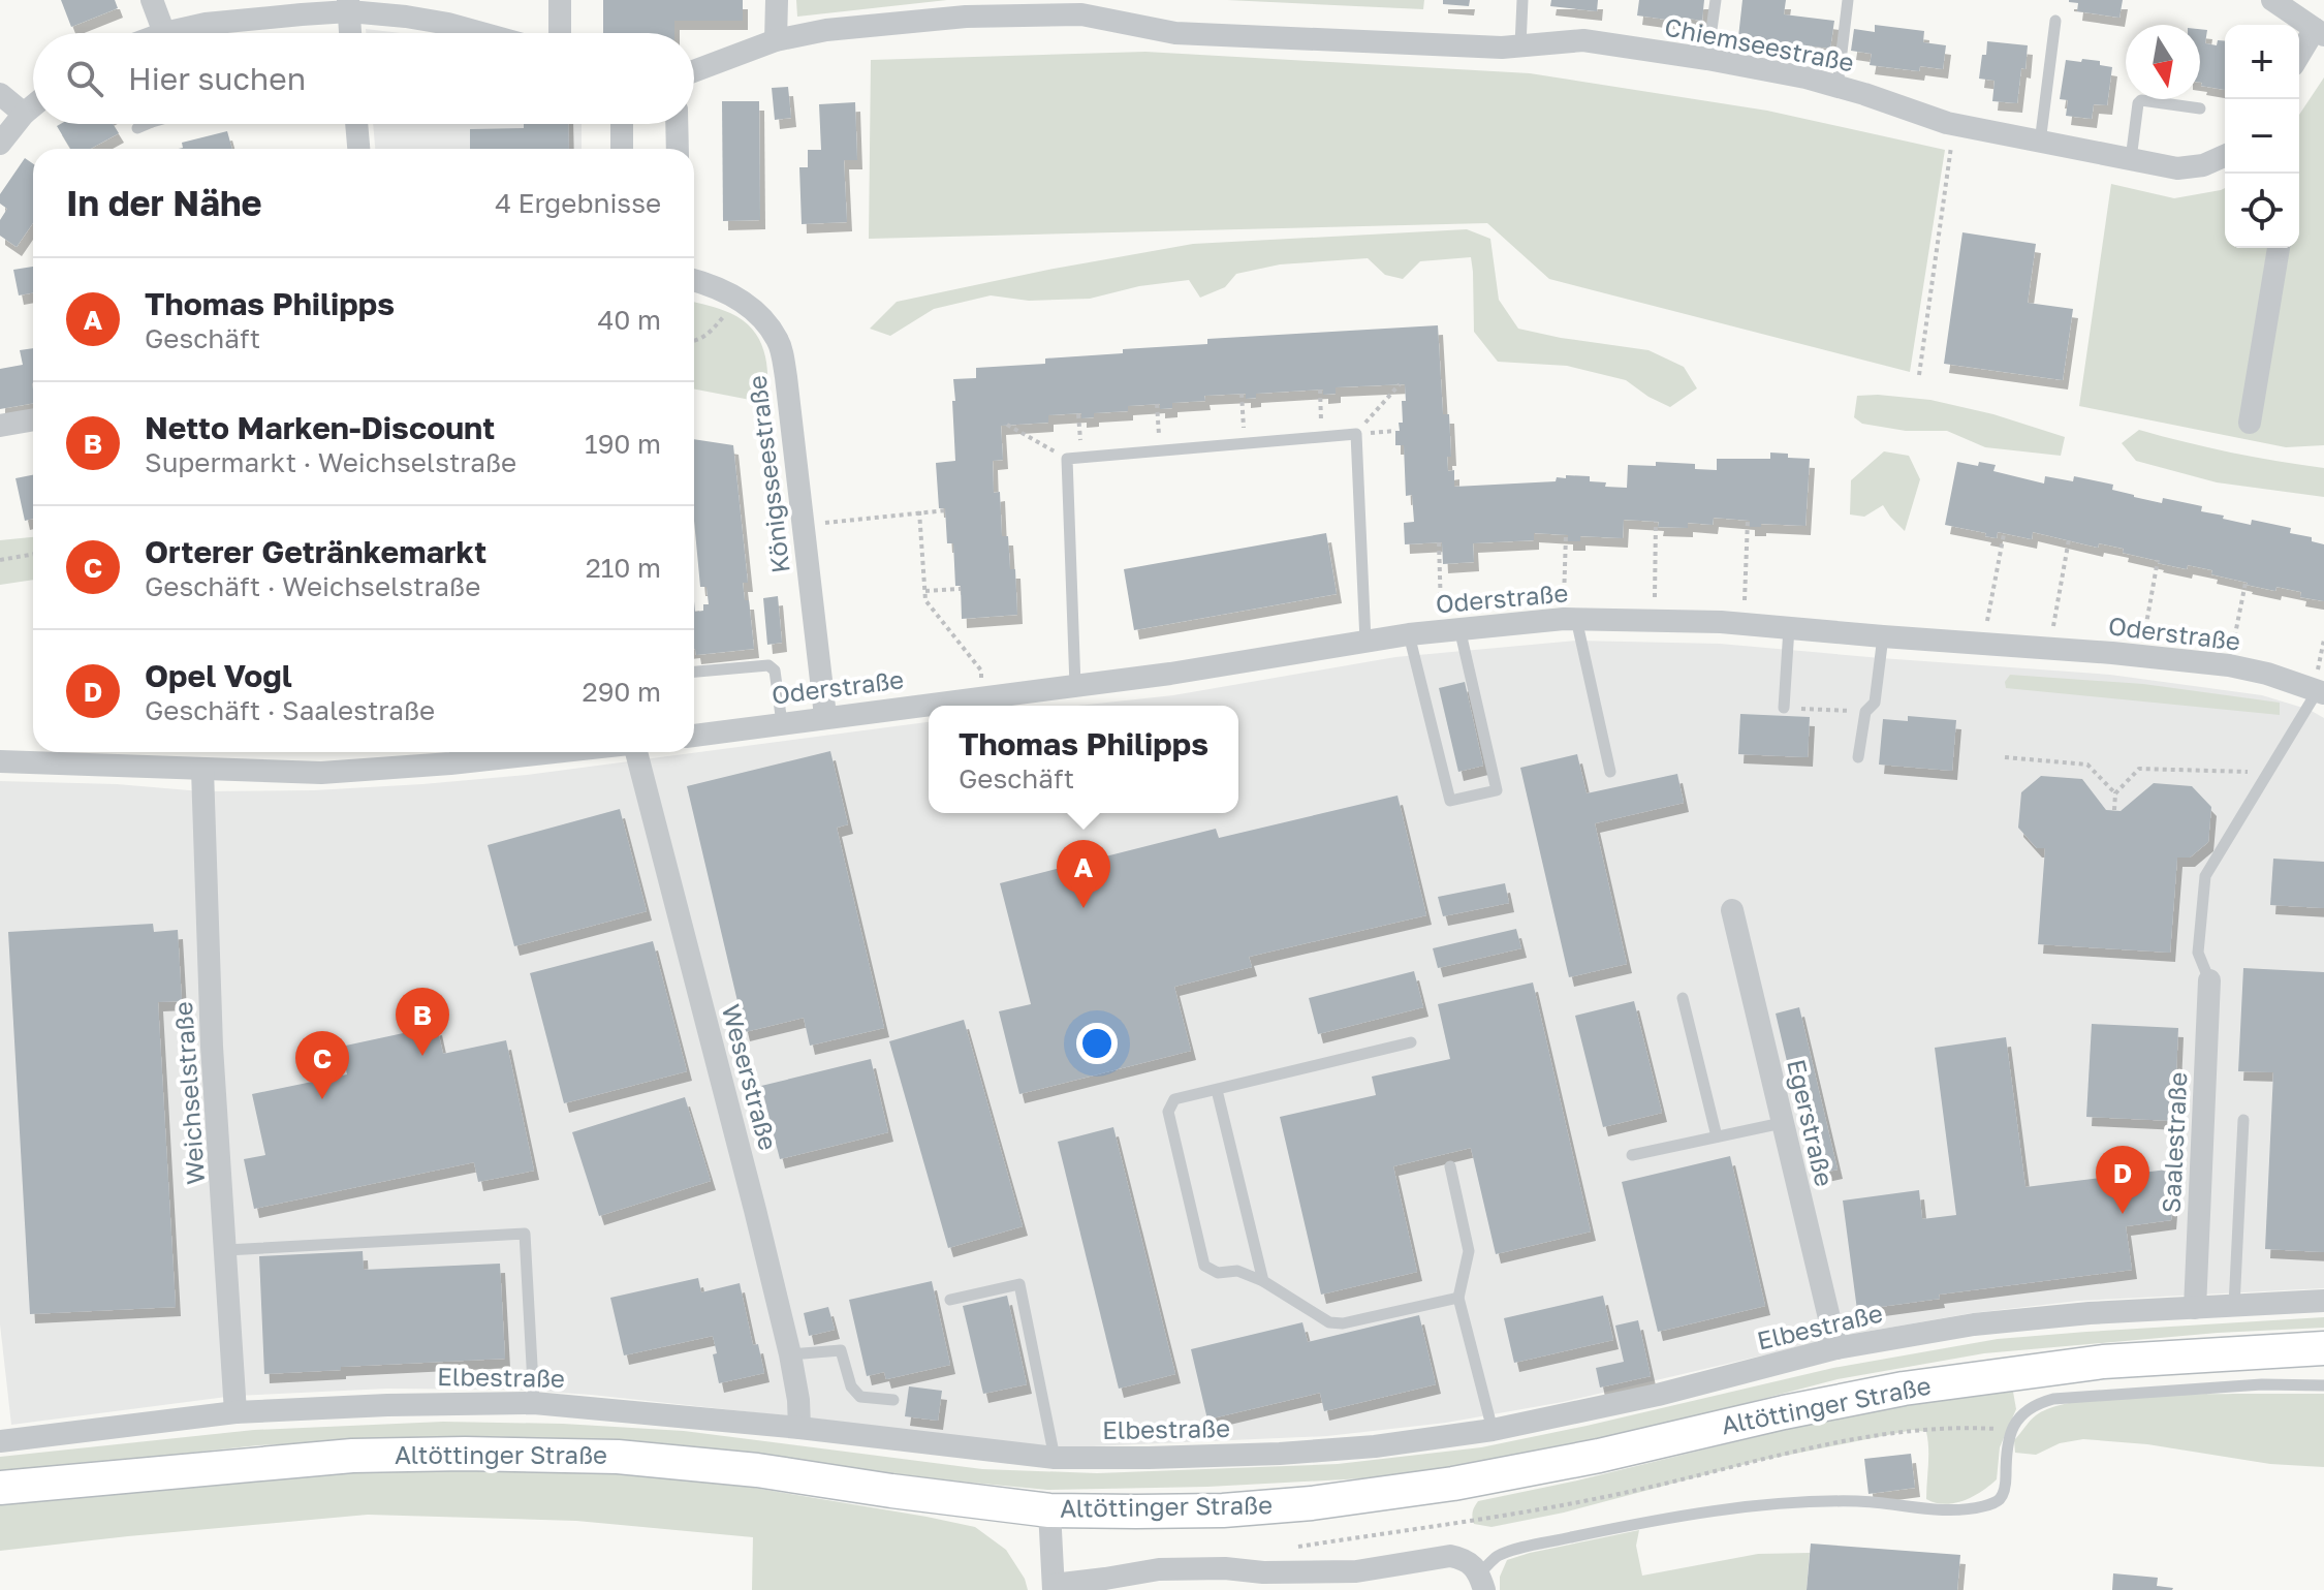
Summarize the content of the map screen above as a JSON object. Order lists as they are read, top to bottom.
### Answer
{
  "streets": {
    "main road": ["Altöttinger Straße"],
    "street": [
      "Chiemseestraße",
      "Königsseestraße",
      "Oderstraße",
      "Weserstraße",
      "Weichselstraße",
      "Egerstraße",
      "Saalestraße",
      "Elbestraße"
    ]
  },
  "crossings": [
    ["Königsseestraße", "Oderstraße"],
    ["Weserstraße", "Elbestraße"],
    ["Weichselstraße", "Elbestraße"],
    ["Egerstraße", "Elbestraße"],
    ["Saalestraße", "Elbestraße"]
  ],
  "north": "bottom",
  "page": {
    "map_buttons": ["+", "−"],
    "search": "Hier suchen",
    "heading": ["In der Nähe", "4 Ergebnisse"],
    "list": [
      {
        "mark": "A",
        "name": "Thomas Philipps",
        "note": "Geschäft",
        "value": "40 m"
      },
      {
        "mark": "B",
        "name": "Netto Marken-Discount",
        "note": "Supermarkt · Weichselstraße",
        "value": "190 m"
      },
      {
        "mark": "C",
        "name": "Orterer Getränkemarkt",
        "note": "Geschäft · Weichselstraße",
        "value": "210 m"
      },
      {
        "mark": "D",
        "name": "Opel Vogl",
        "note": "Geschäft · Saalestraße",
        "value": "290 m"
      }
    ],
    "popup": ["Thomas Philipps", "Geschäft"],
    "pins": [
      "A",
      "B",
      "C",
      "D"
    ]
  }
}
